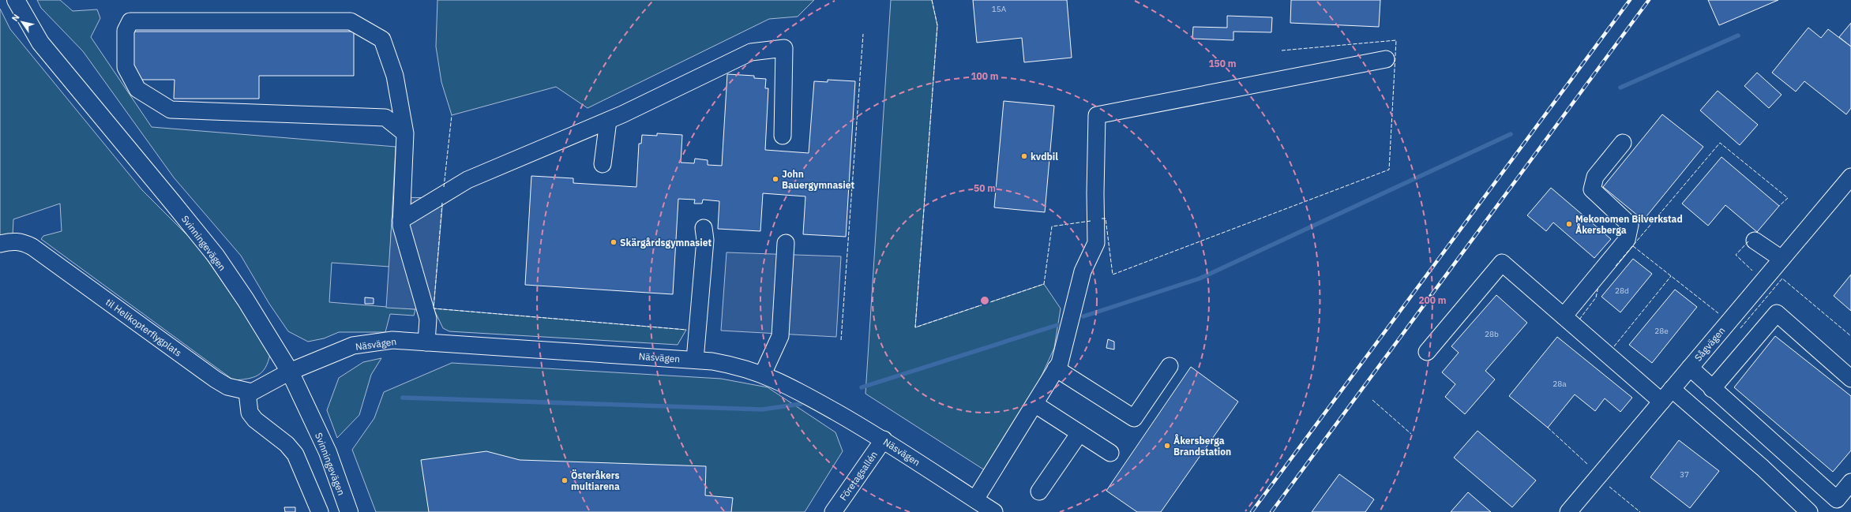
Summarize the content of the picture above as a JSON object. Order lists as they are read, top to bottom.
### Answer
{
  "streets": {
    "main road": ["Svinningevägen"],
    "street": [
      "til Helikopterflygplats",
      "Näsvägen",
      "Sågvägen",
      "Företagsallén"
    ]
  },
  "crossings": [
    ["Svinningevägen", "Näsvägen"],
    ["Näsvägen", "Företagsallén"]
  ],
  "places": [
    "kvdbil",
    "John Bauergymnasiet",
    "Mekonomen Bilverkstad Åkersberga",
    "Skärgårdsgymnasiet",
    "Åkersberga Brandstation",
    "Österåkers multiarena"
  ],
  "house_numbers": [
    "15A",
    "28d",
    "28e",
    "28b",
    "28a",
    "37"
  ],
  "north": "top left",
  "rings": [
    "150 m",
    "100 m",
    "50 m",
    "200 m"
  ]
}
